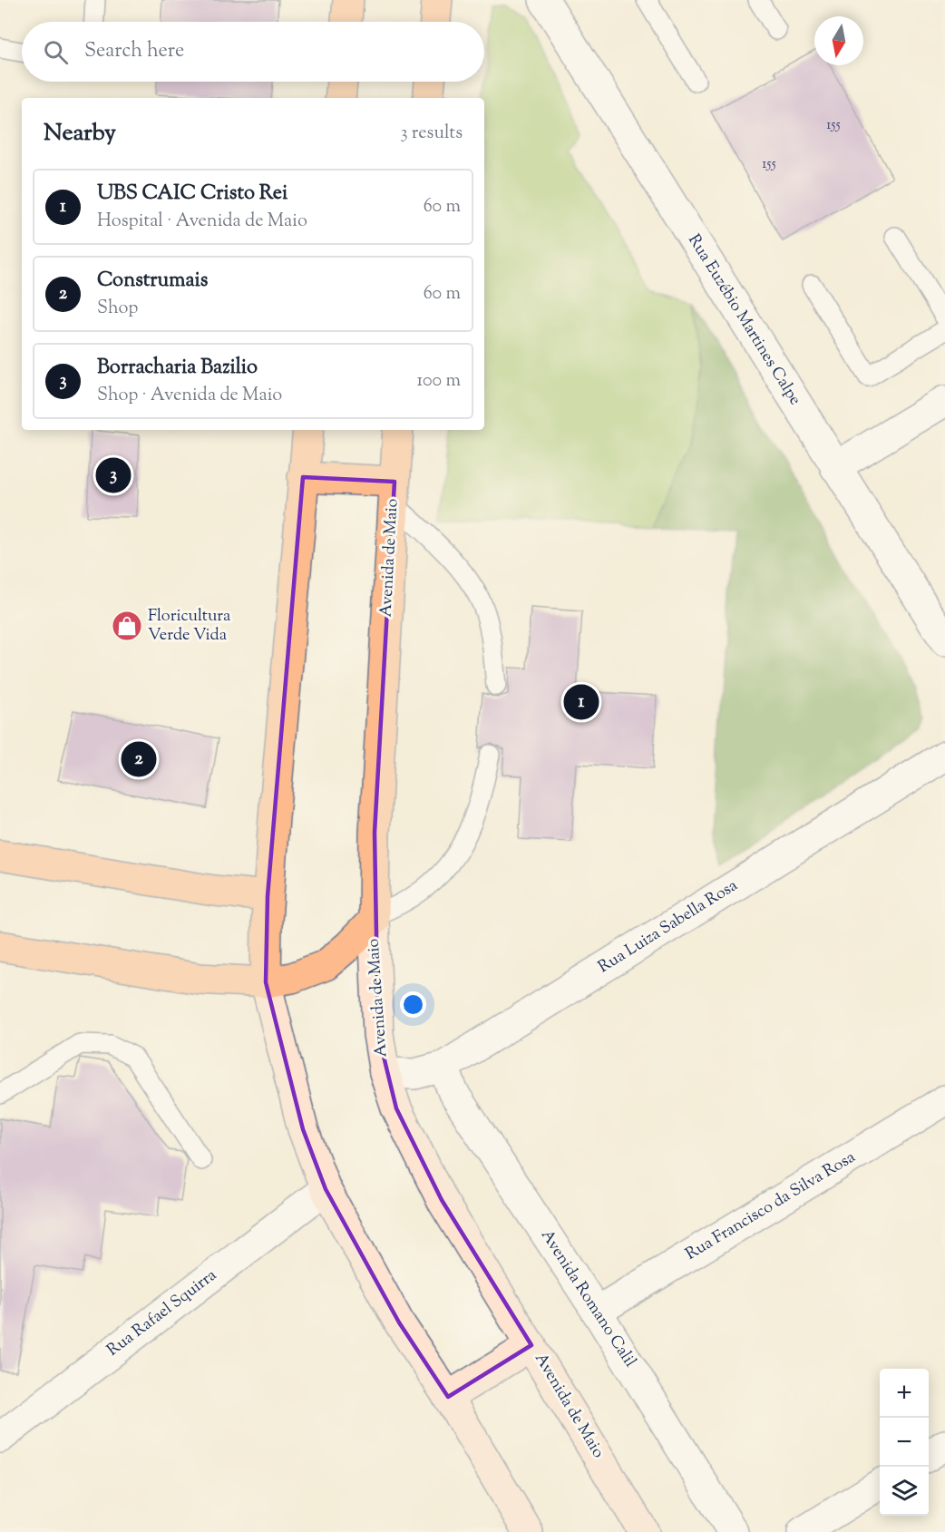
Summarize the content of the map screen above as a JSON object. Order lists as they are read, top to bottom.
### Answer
{
  "streets": {
    "main road": ["Avenida de Maio"],
    "street": [
      "Rua Euzébio Martines Calpe",
      "Rua Luiza Sabella Rosa",
      "Rua Francisco da Silva Rosa",
      "Avenida Romano Calil",
      "Rua Rafael Squirra"
    ]
  },
  "crossings": [
    ["Avenida de Maio", "Rua Luiza Sabella Rosa"],
    ["Rua Luiza Sabella Rosa", "Avenida Romano Calil"],
    ["Rua Francisco da Silva Rosa", "Avenida Romano Calil"]
  ],
  "places": {
    "shop": ["Floricultura Verde Vida"]
  },
  "house_numbers": ["155", "155"],
  "north": "bottom",
  "page": {
    "search": "Search here",
    "heading": ["Nearby", "3 results"],
    "list": [
      {
        "mark": "1",
        "name": "UBS CAIC Cristo Rei",
        "note": "Hospital · Avenida de Maio",
        "value": "60 m"
      },
      {
        "mark": "2",
        "name": "Construmais",
        "note": "Shop",
        "value": "60 m"
      },
      {
        "mark": "3",
        "name": "Borracharia Bazilio",
        "note": "Shop · Avenida de Maio",
        "value": "100 m"
      }
    ],
    "pins": ["3", "1", "2"],
    "map_buttons": ["+", "−"]
  }
}
